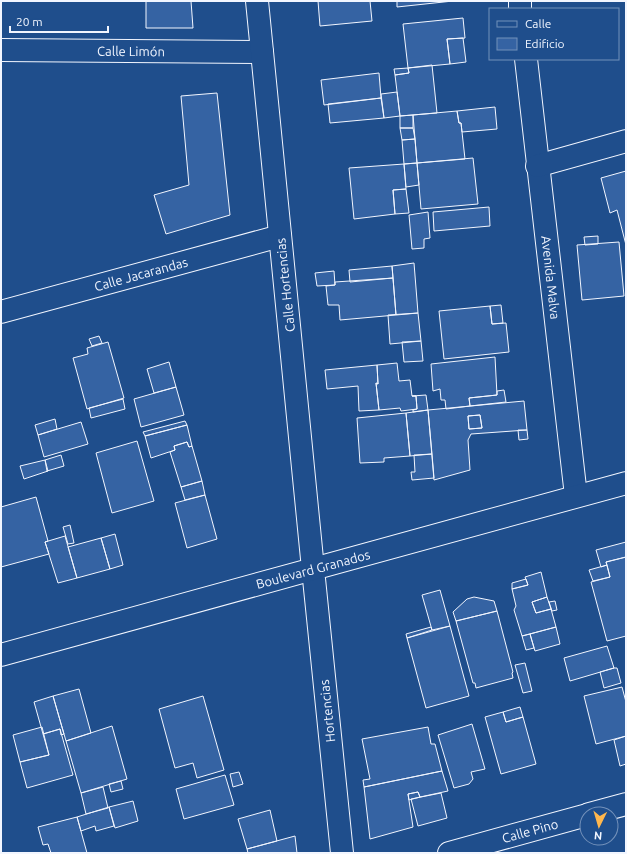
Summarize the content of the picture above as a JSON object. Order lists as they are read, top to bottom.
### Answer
{
  "streets": {
    "street": [
      "Calle Limón",
      "Calle Jacarandas",
      "Avenida Malva",
      "Calle Hortencias",
      "Boulevard Granados",
      "Hortencias",
      "Calle Pino"
    ]
  },
  "crossings": [
    ["Calle Limón", "Calle Hortencias"],
    ["Calle Jacarandas", "Calle Hortencias"],
    ["Avenida Malva", "Boulevard Granados"],
    ["Calle Hortencias", "Boulevard Granados"],
    ["Calle Hortencias", "Hortencias"],
    ["Boulevard Granados", "Hortencias"]
  ],
  "legend": ["Calle", "Edificio"],
  "scale_bar": "20 m",
  "north": "bottom"
}
